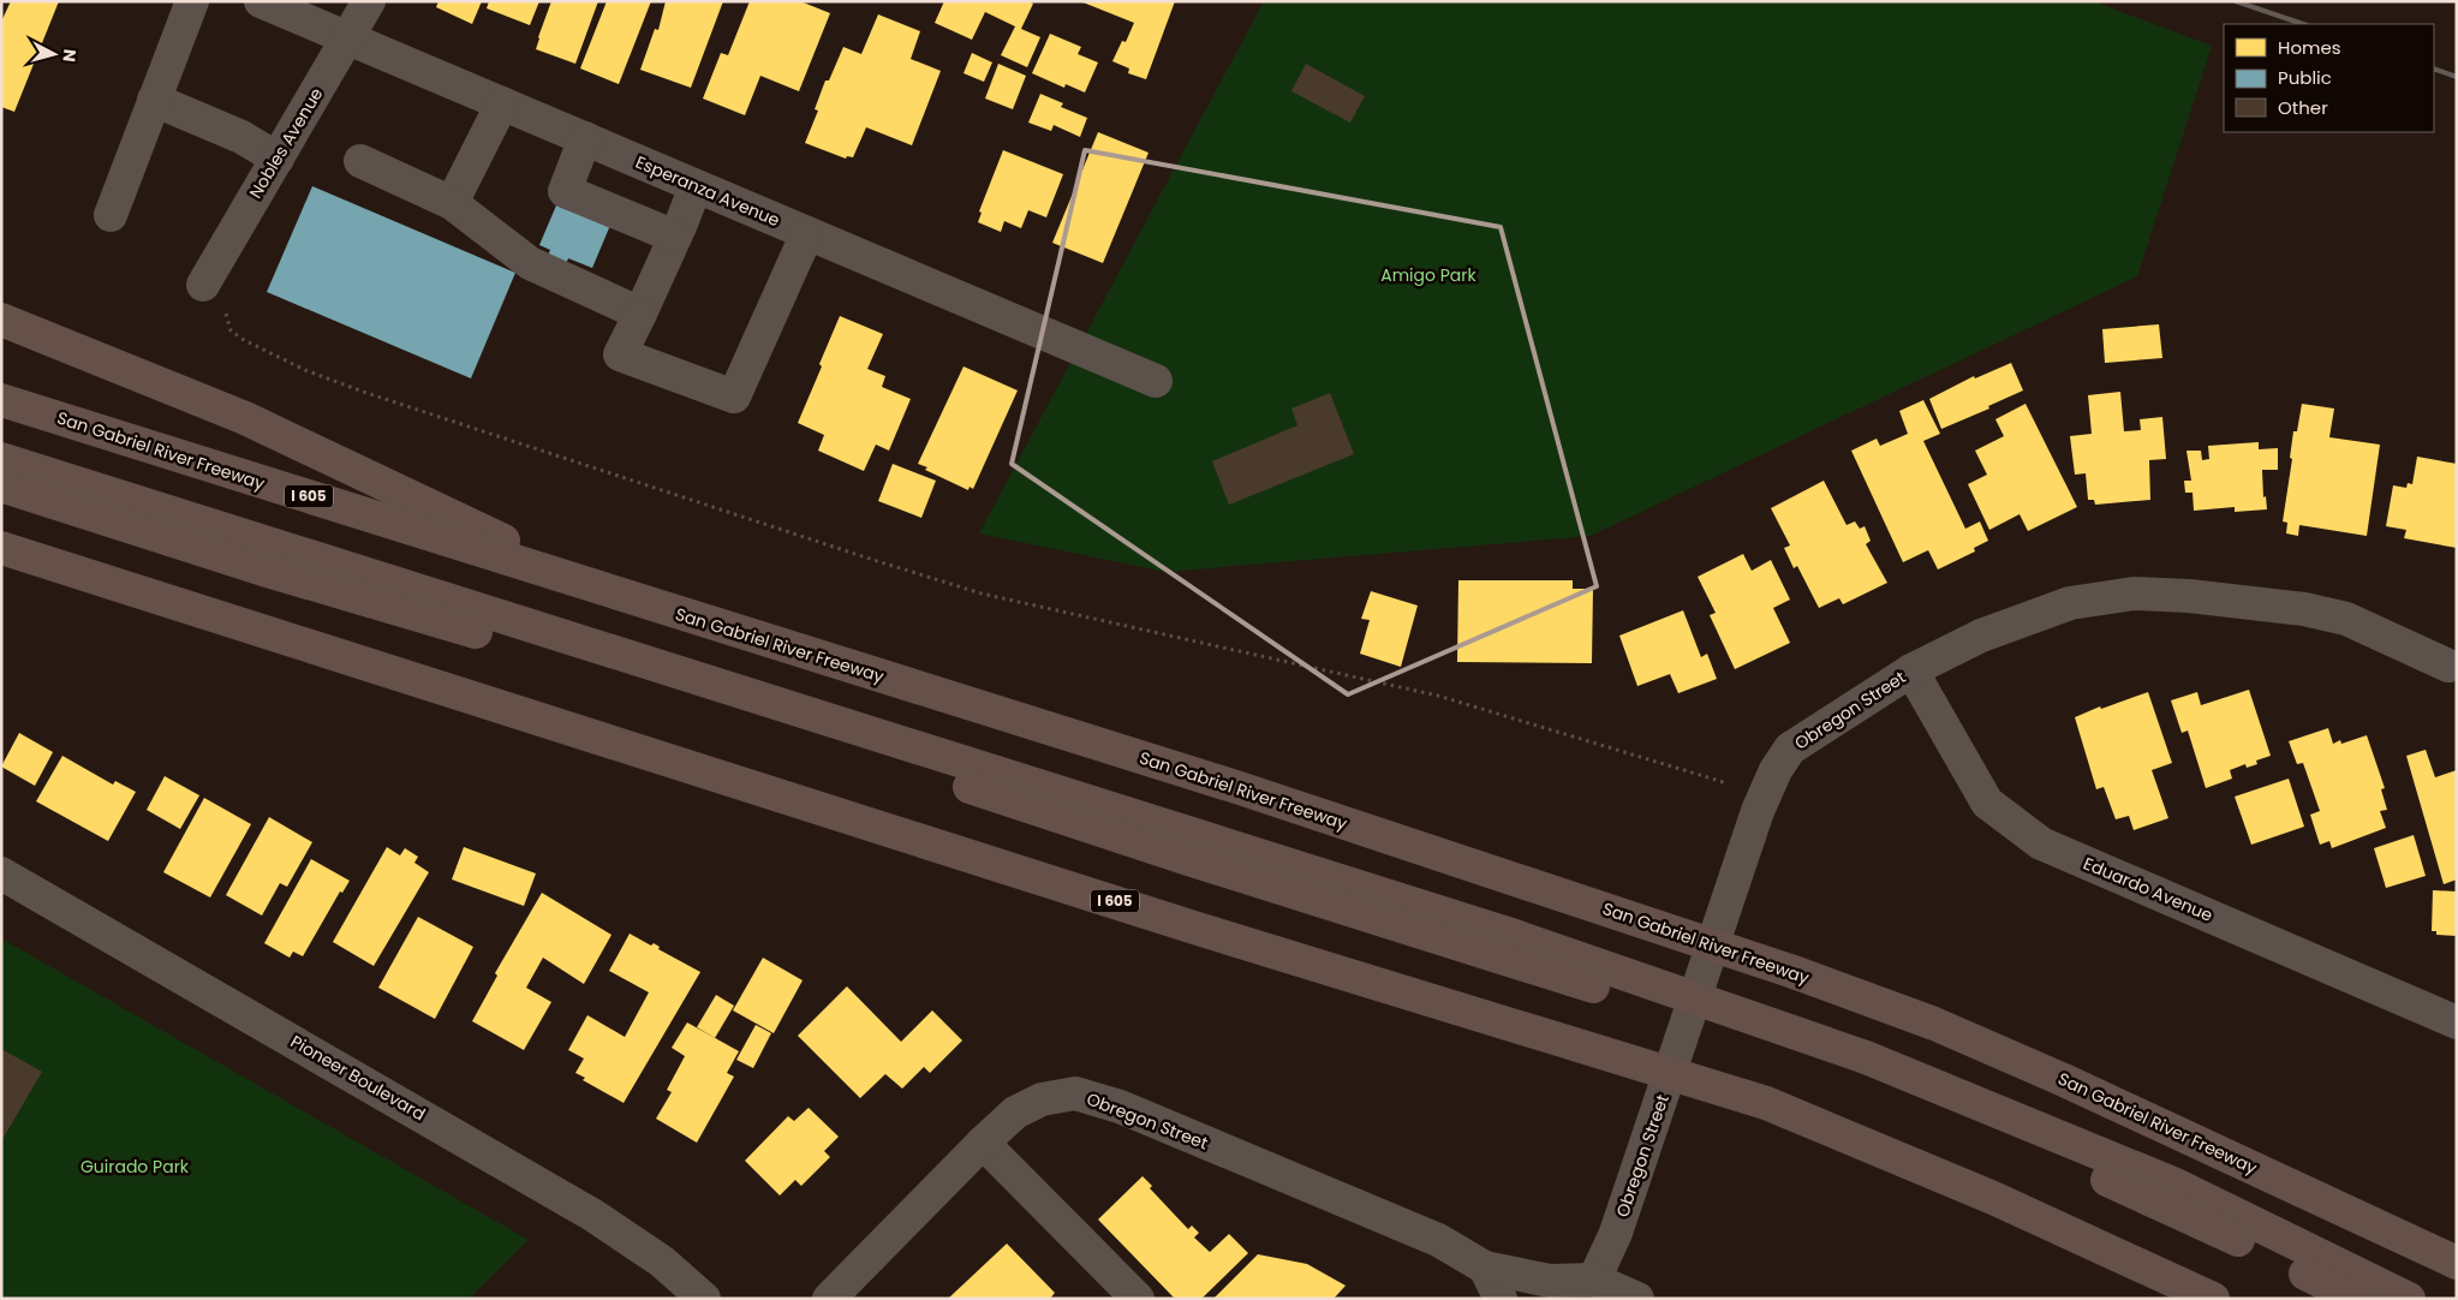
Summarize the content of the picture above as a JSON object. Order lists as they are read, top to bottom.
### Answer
{
  "streets": {
    "highway": ["San Gabriel River Freeway", "I 605"],
    "street": [
      "Nobles Avenue",
      "Esperanza Avenue",
      "Obregon Street",
      "Eduardo Avenue",
      "Pioneer Boulevard"
    ]
  },
  "crossings": [
    ["Nobles Avenue", "Esperanza Avenue"],
    ["Obregon Street", "Eduardo Avenue"]
  ],
  "parks": ["Amigo Park", "Guirado Park"],
  "legend": ["Homes", "Public", "Other"],
  "north": "right"
}
